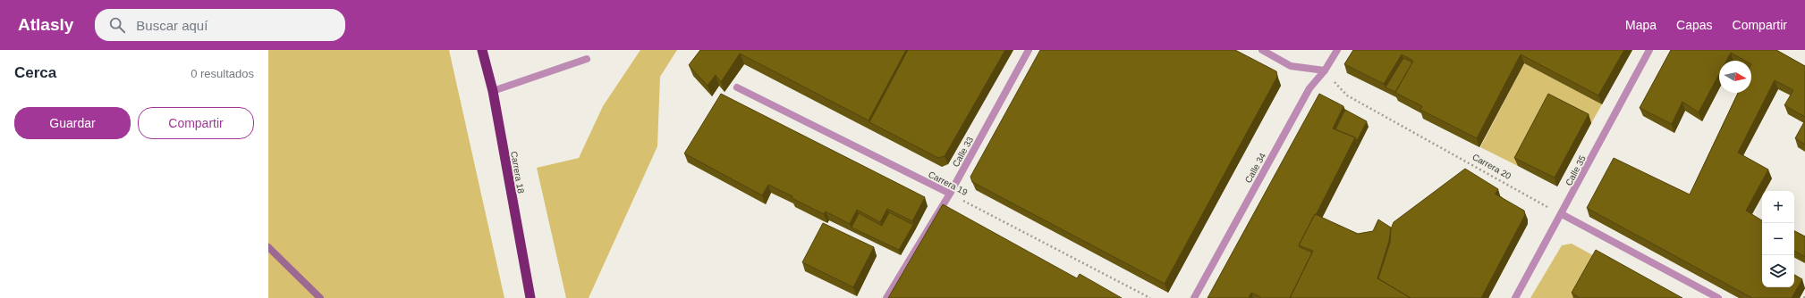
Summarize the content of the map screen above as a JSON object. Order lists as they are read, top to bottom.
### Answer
{
  "streets": {
    "highway": ["Carrera 18"],
    "street": [
      "Calle 33",
      "Calle 34",
      "Calle 35",
      "Carrera 19"
    ],
    "path": ["Carrera 20"]
  },
  "crossings": [
    ["Calle 33", "Carrera 19"],
    ["Carrera 20", "Calle 34"],
    ["Carrera 20", "Calle 35"]
  ],
  "north": "right",
  "page": {
    "header": "Atlasly",
    "search": "Buscar aquí",
    "nav": ["Mapa", "Capas", "Compartir"],
    "heading": ["Cerca", "0 resultados"],
    "buttons": ["Guardar", "Compartir"],
    "map_buttons": ["+", "−"]
  }
}
